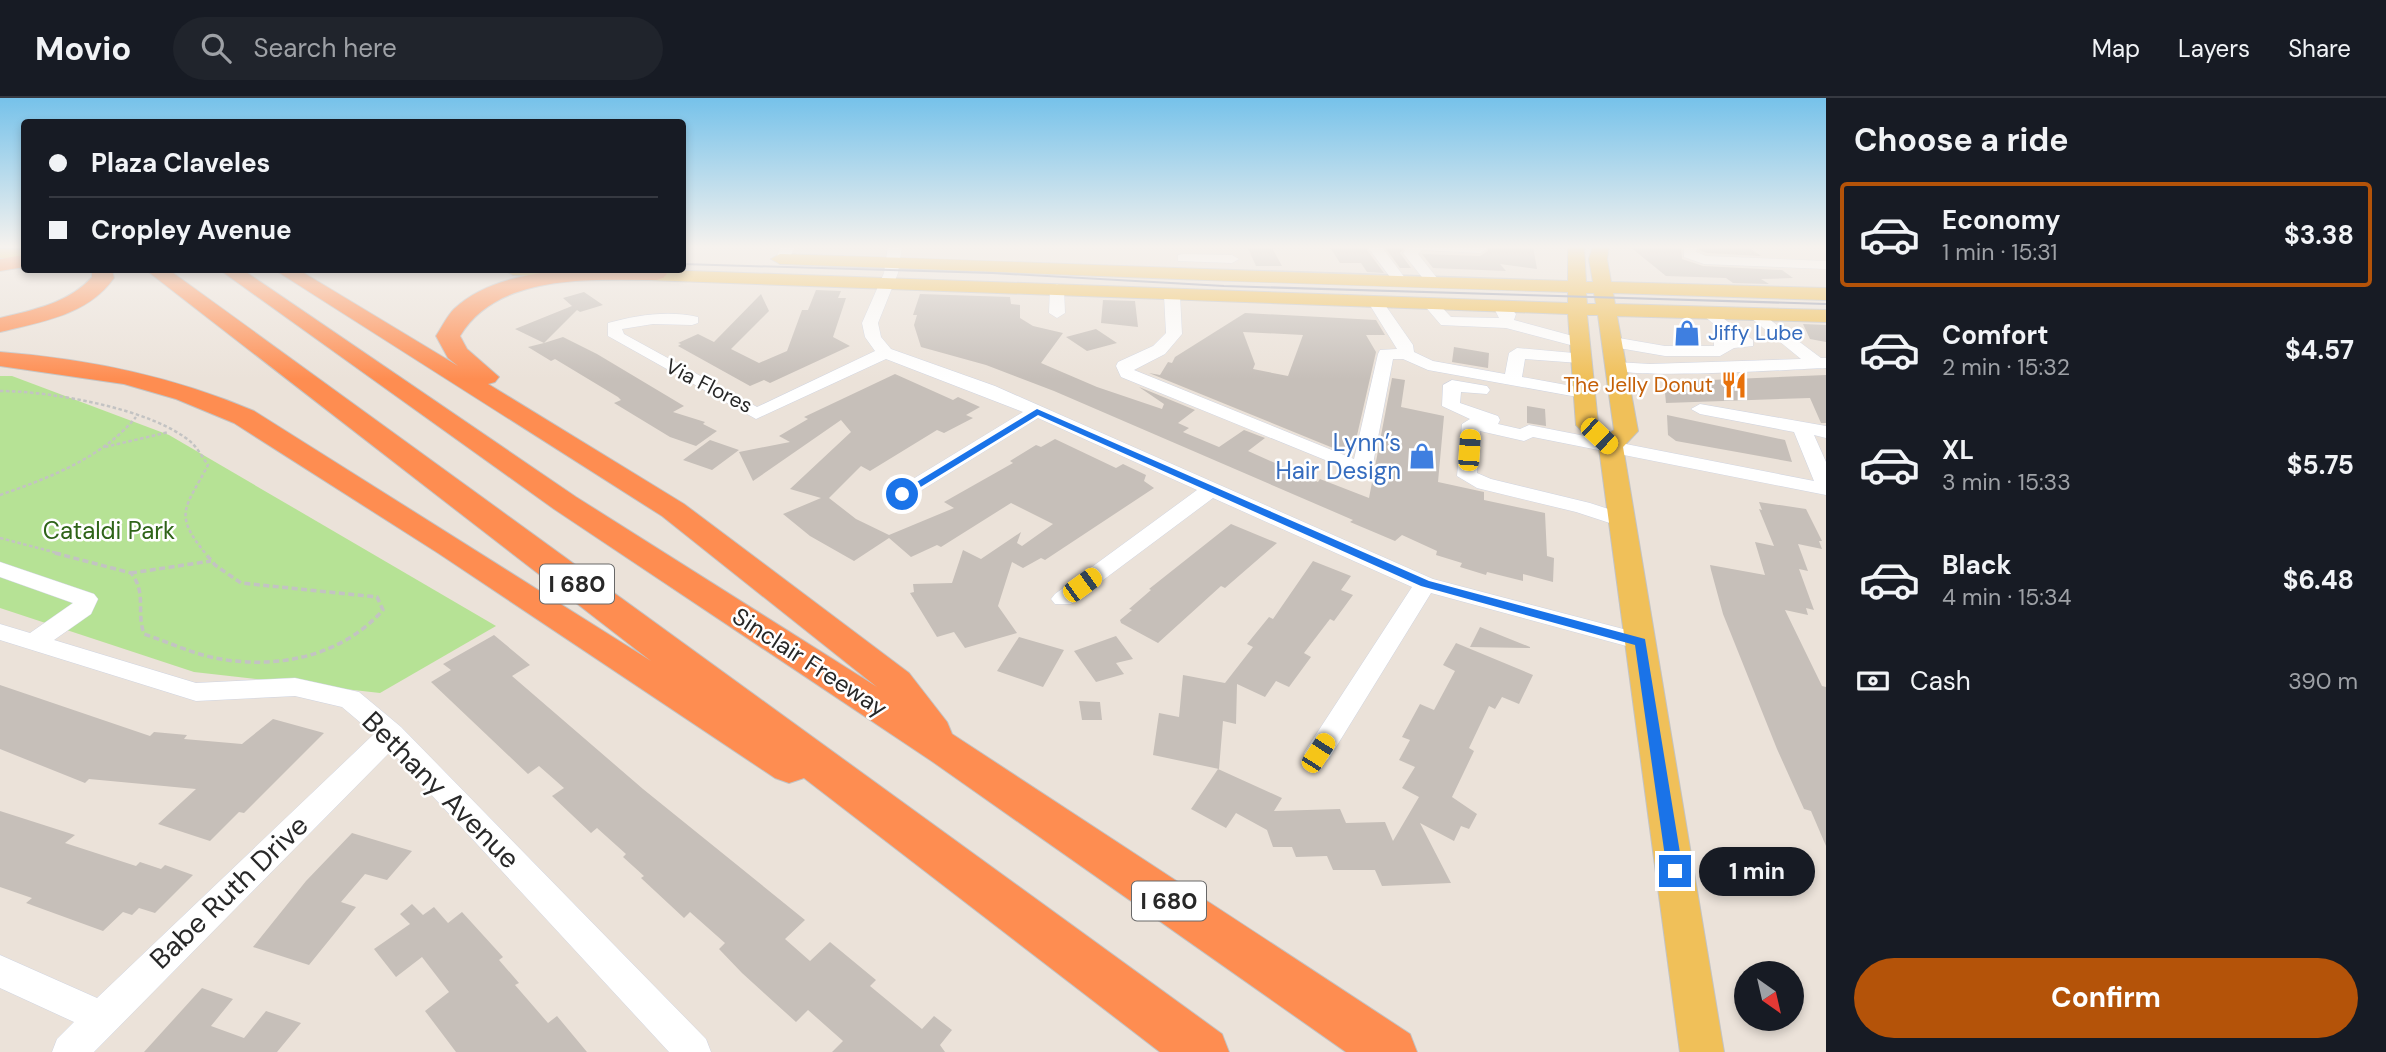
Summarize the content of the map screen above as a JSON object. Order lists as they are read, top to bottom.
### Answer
{
  "streets": {
    "highway": ["I 680", "Sinclair Freeway"],
    "street": ["Via Flores", "Bethany Avenue", "Babe Ruth Drive"]
  },
  "crossings": [
    ["Bethany Avenue", "Babe Ruth Drive"]
  ],
  "parks": ["Cataldi Park"],
  "places": {
    "shop": ["Jiffy Lube", "Lynn’s Hair Design"],
    "restaurant": ["The Jelly Donut"]
  },
  "north": "bottom right",
  "page": {
    "header": "Movio",
    "search": "Search here",
    "nav": ["Map", "Layers", "Share"],
    "heading": "Choose a ride",
    "banner": ["Plaza Claveles", "Cropley Avenue"],
    "list": [
      {
        "name": "Economy",
        "note": "1 min · 15:31",
        "value": "$3.38"
      },
      {
        "name": "Comfort",
        "note": "2 min · 15:32",
        "value": "$4.57"
      },
      {
        "name": "XL",
        "note": "3 min · 15:33",
        "value": "$5.75"
      },
      {
        "name": "Black",
        "note": "4 min · 15:34",
        "value": "$6.48"
      }
    ],
    "pay": ["Cash", "390 m"],
    "bubble": "1 min",
    "buttons": "Confirm"
  }
}
